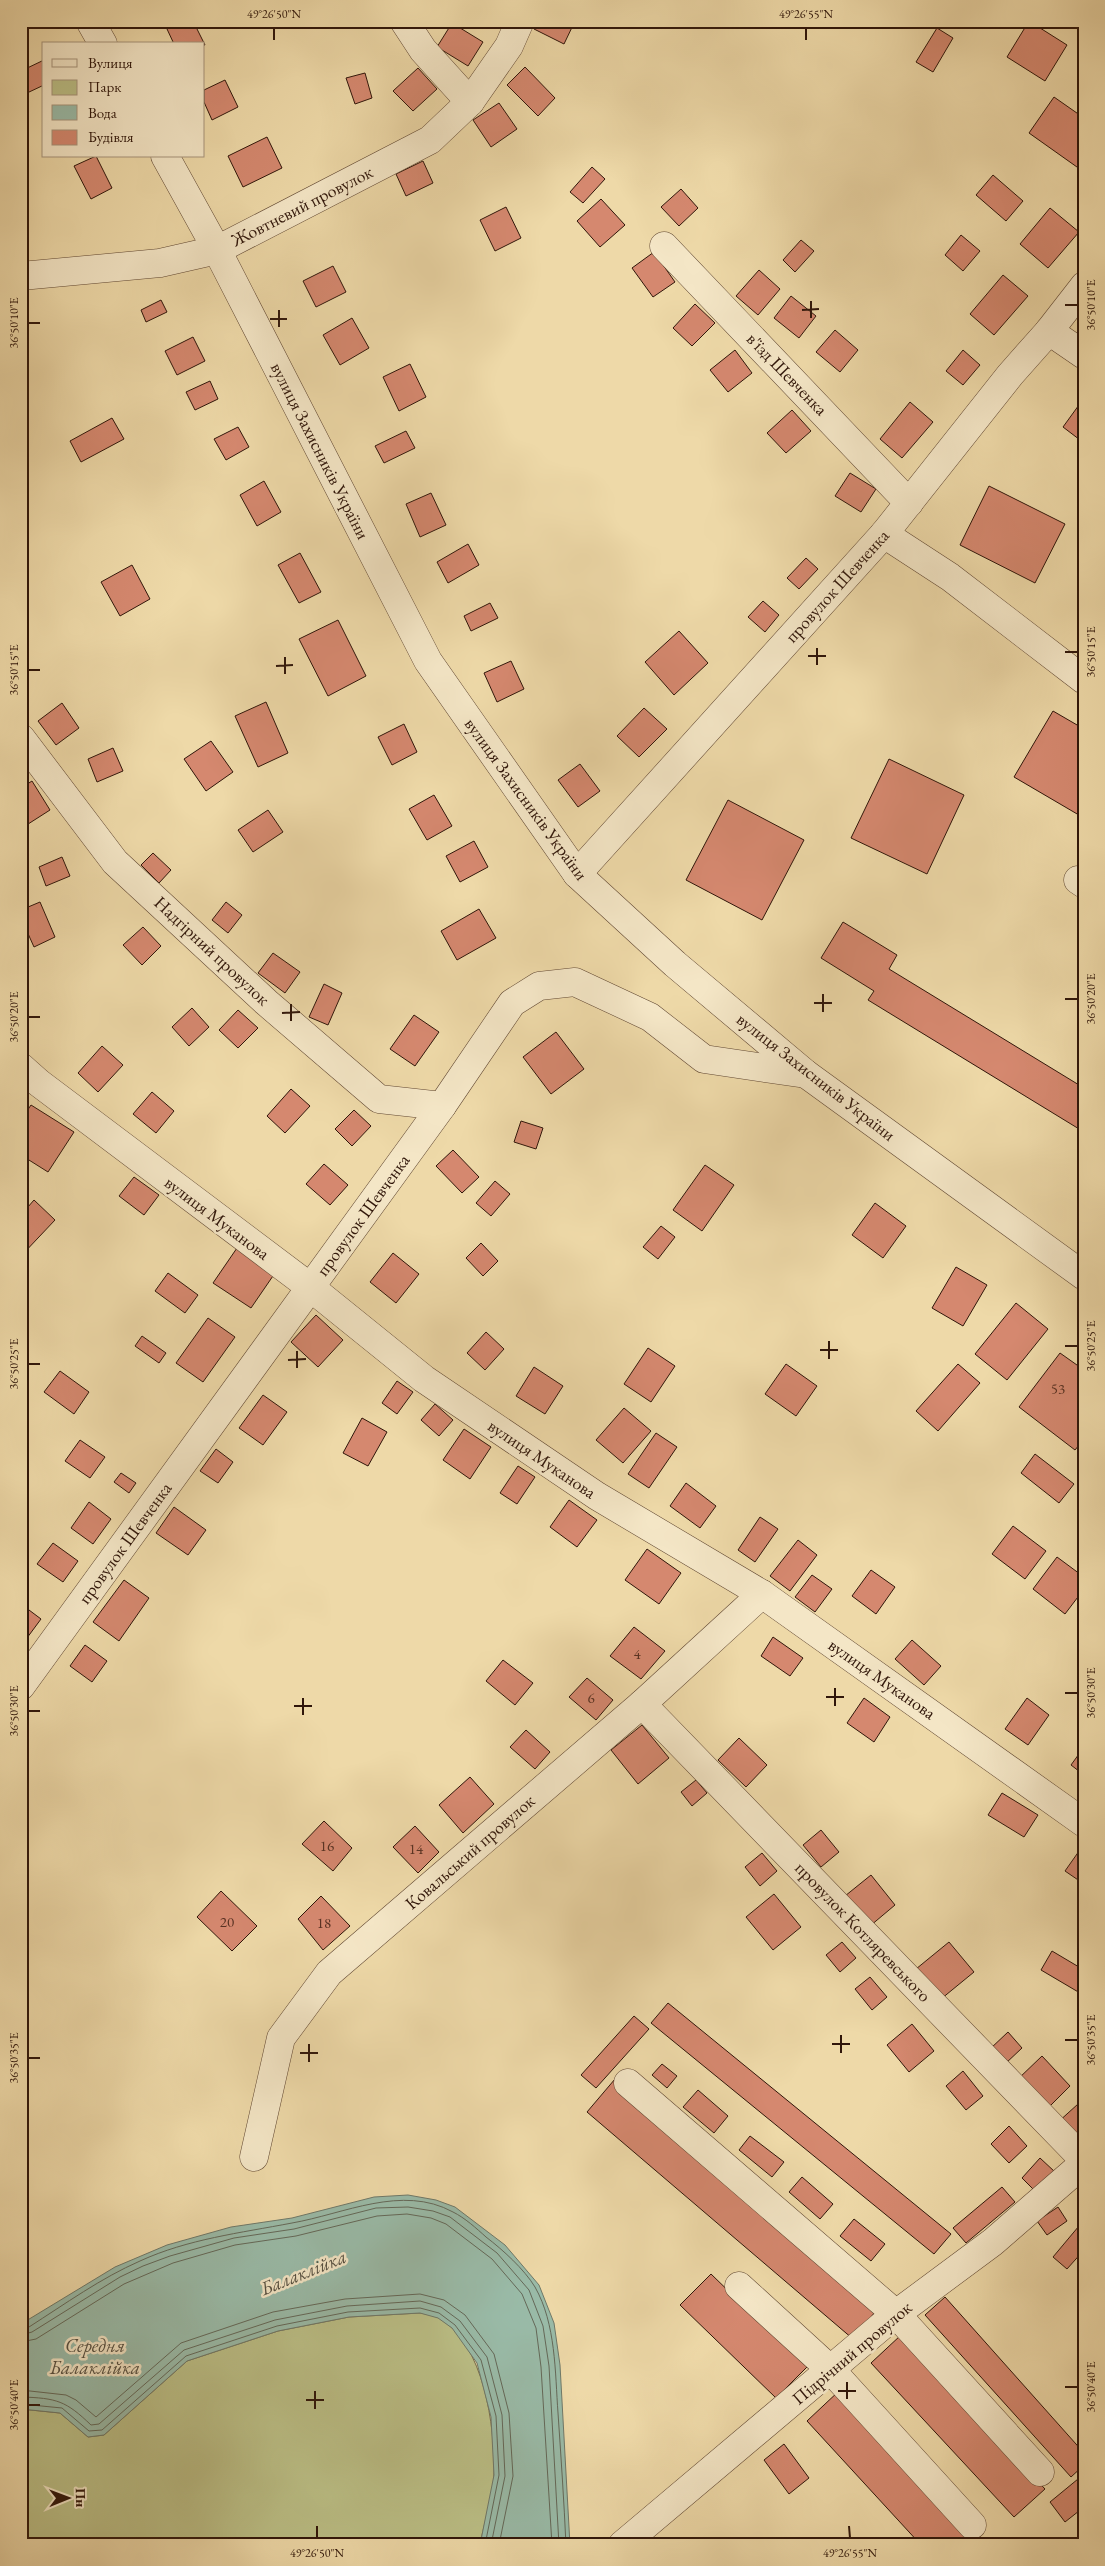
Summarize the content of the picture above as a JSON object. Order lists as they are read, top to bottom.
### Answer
{
  "streets": {
    "street": [
      "Жовтневий провулок",
      "в'їзд Шевченка",
      "вулиця Захисників України",
      "провулок Шевченка",
      "Надгірний провулок",
      "вулиця Муканова",
      "Ковальський провулок",
      "провулок Котляревського",
      "Підрічний провулок"
    ]
  },
  "crossings": [
    ["Жовтневий провулок", "вулиця Захисників України"],
    ["в'їзд Шевченка", "провулок Шевченка"],
    ["вулиця Захисників України", "провулок Шевченка"],
    ["провулок Шевченка", "Надгірний провулок"],
    ["провулок Шевченка", "вулиця Муканова"],
    ["вулиця Муканова", "Ковальський провулок"],
    ["Ковальський провулок", "провулок Котляревського"],
    ["провулок Котляревського", "Підрічний провулок"]
  ],
  "water": ["Балаклійка", "Середня Балаклійка"],
  "house_numbers": [
    "53",
    "4",
    "6",
    "16",
    "14",
    "20",
    "18"
  ],
  "legend": [
    "Вулиця",
    "Парк",
    "Вода",
    "Будівля"
  ],
  "north": "right",
  "coordinates": [
    "49°26'50\"N",
    "49°26'55\"N",
    "36°50'10\"E",
    "36°50'15\"E",
    "36°50'20\"E",
    "36°50'25\"E",
    "36°50'30\"E",
    "36°50'35\"E",
    "36°50'40\"E"
  ]
}
